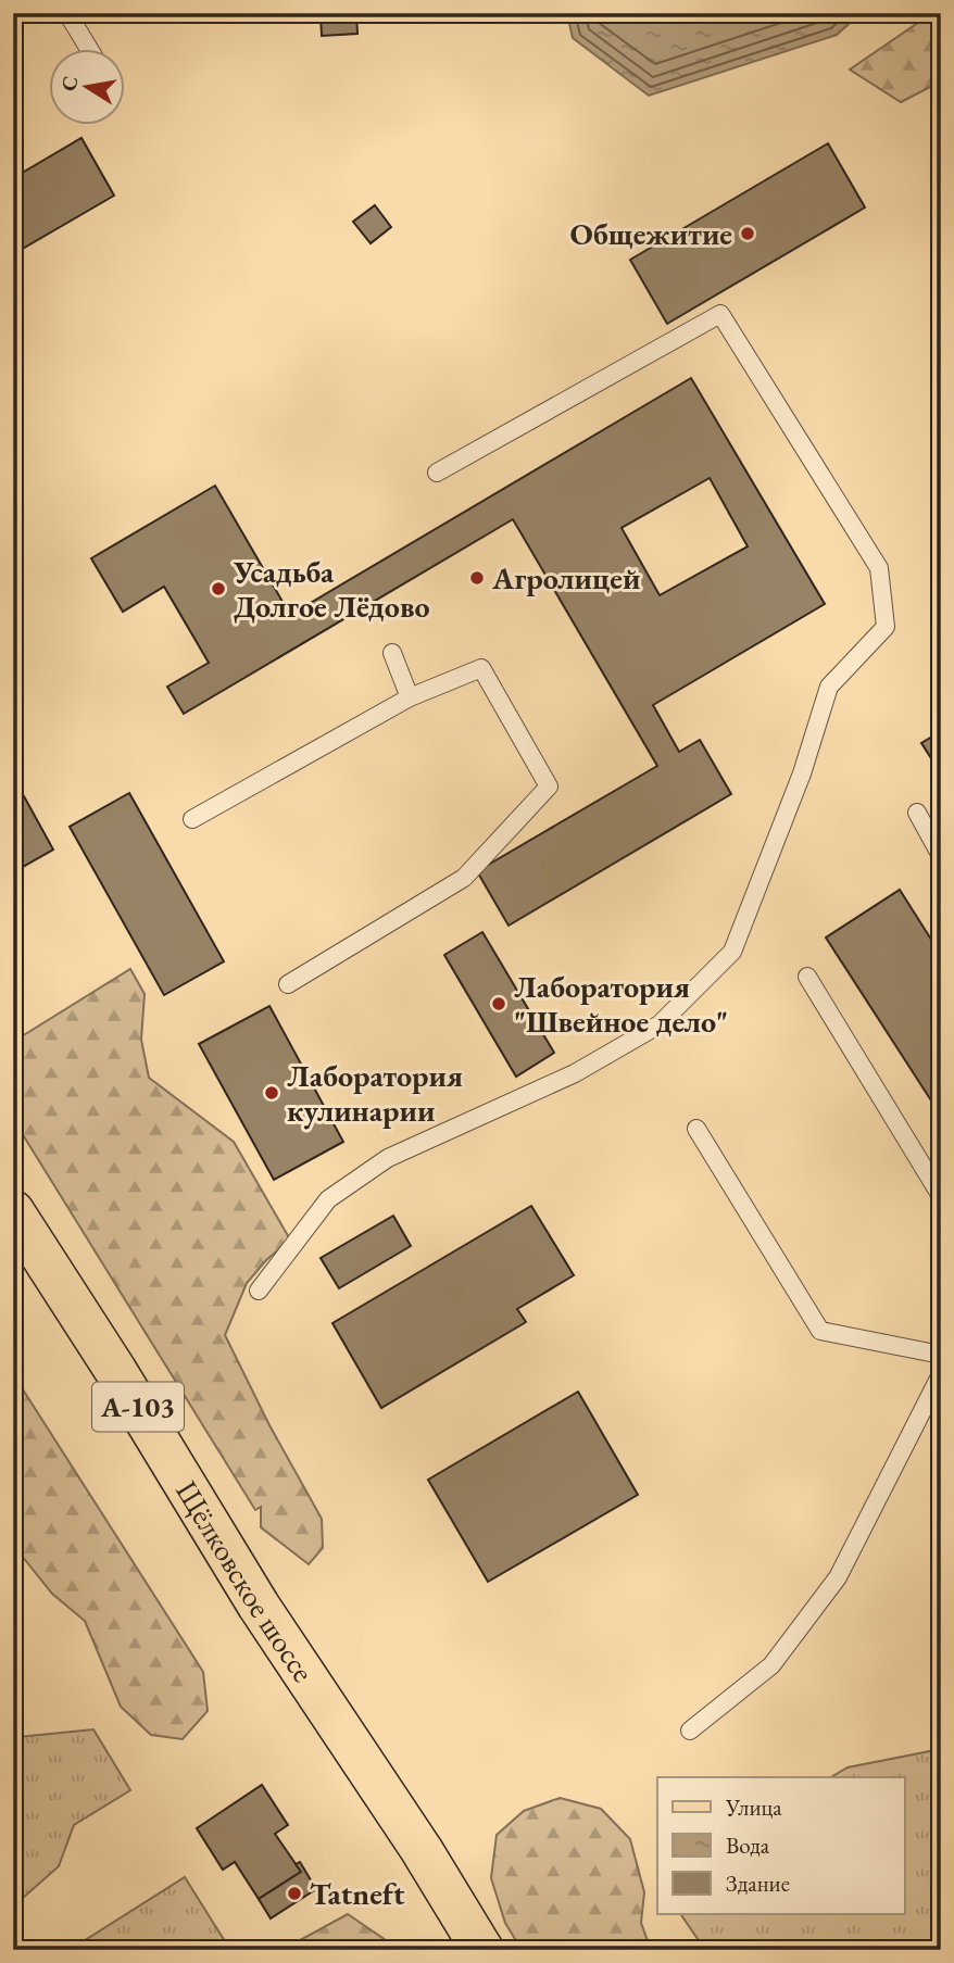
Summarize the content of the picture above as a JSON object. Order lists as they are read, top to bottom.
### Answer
{
  "streets": {
    "main road": ["А-103", "Щёлковское шоссе"]
  },
  "places": [
    "Общежитие",
    "Агролицей",
    "Усадьба Долгое Лёдово",
    "Лаборатория \"Швейное дело\"",
    "Лаборатория кулинарии",
    "Tatneft"
  ],
  "legend": ["Улица", "Вода", "Здание"],
  "north": "left"
}
